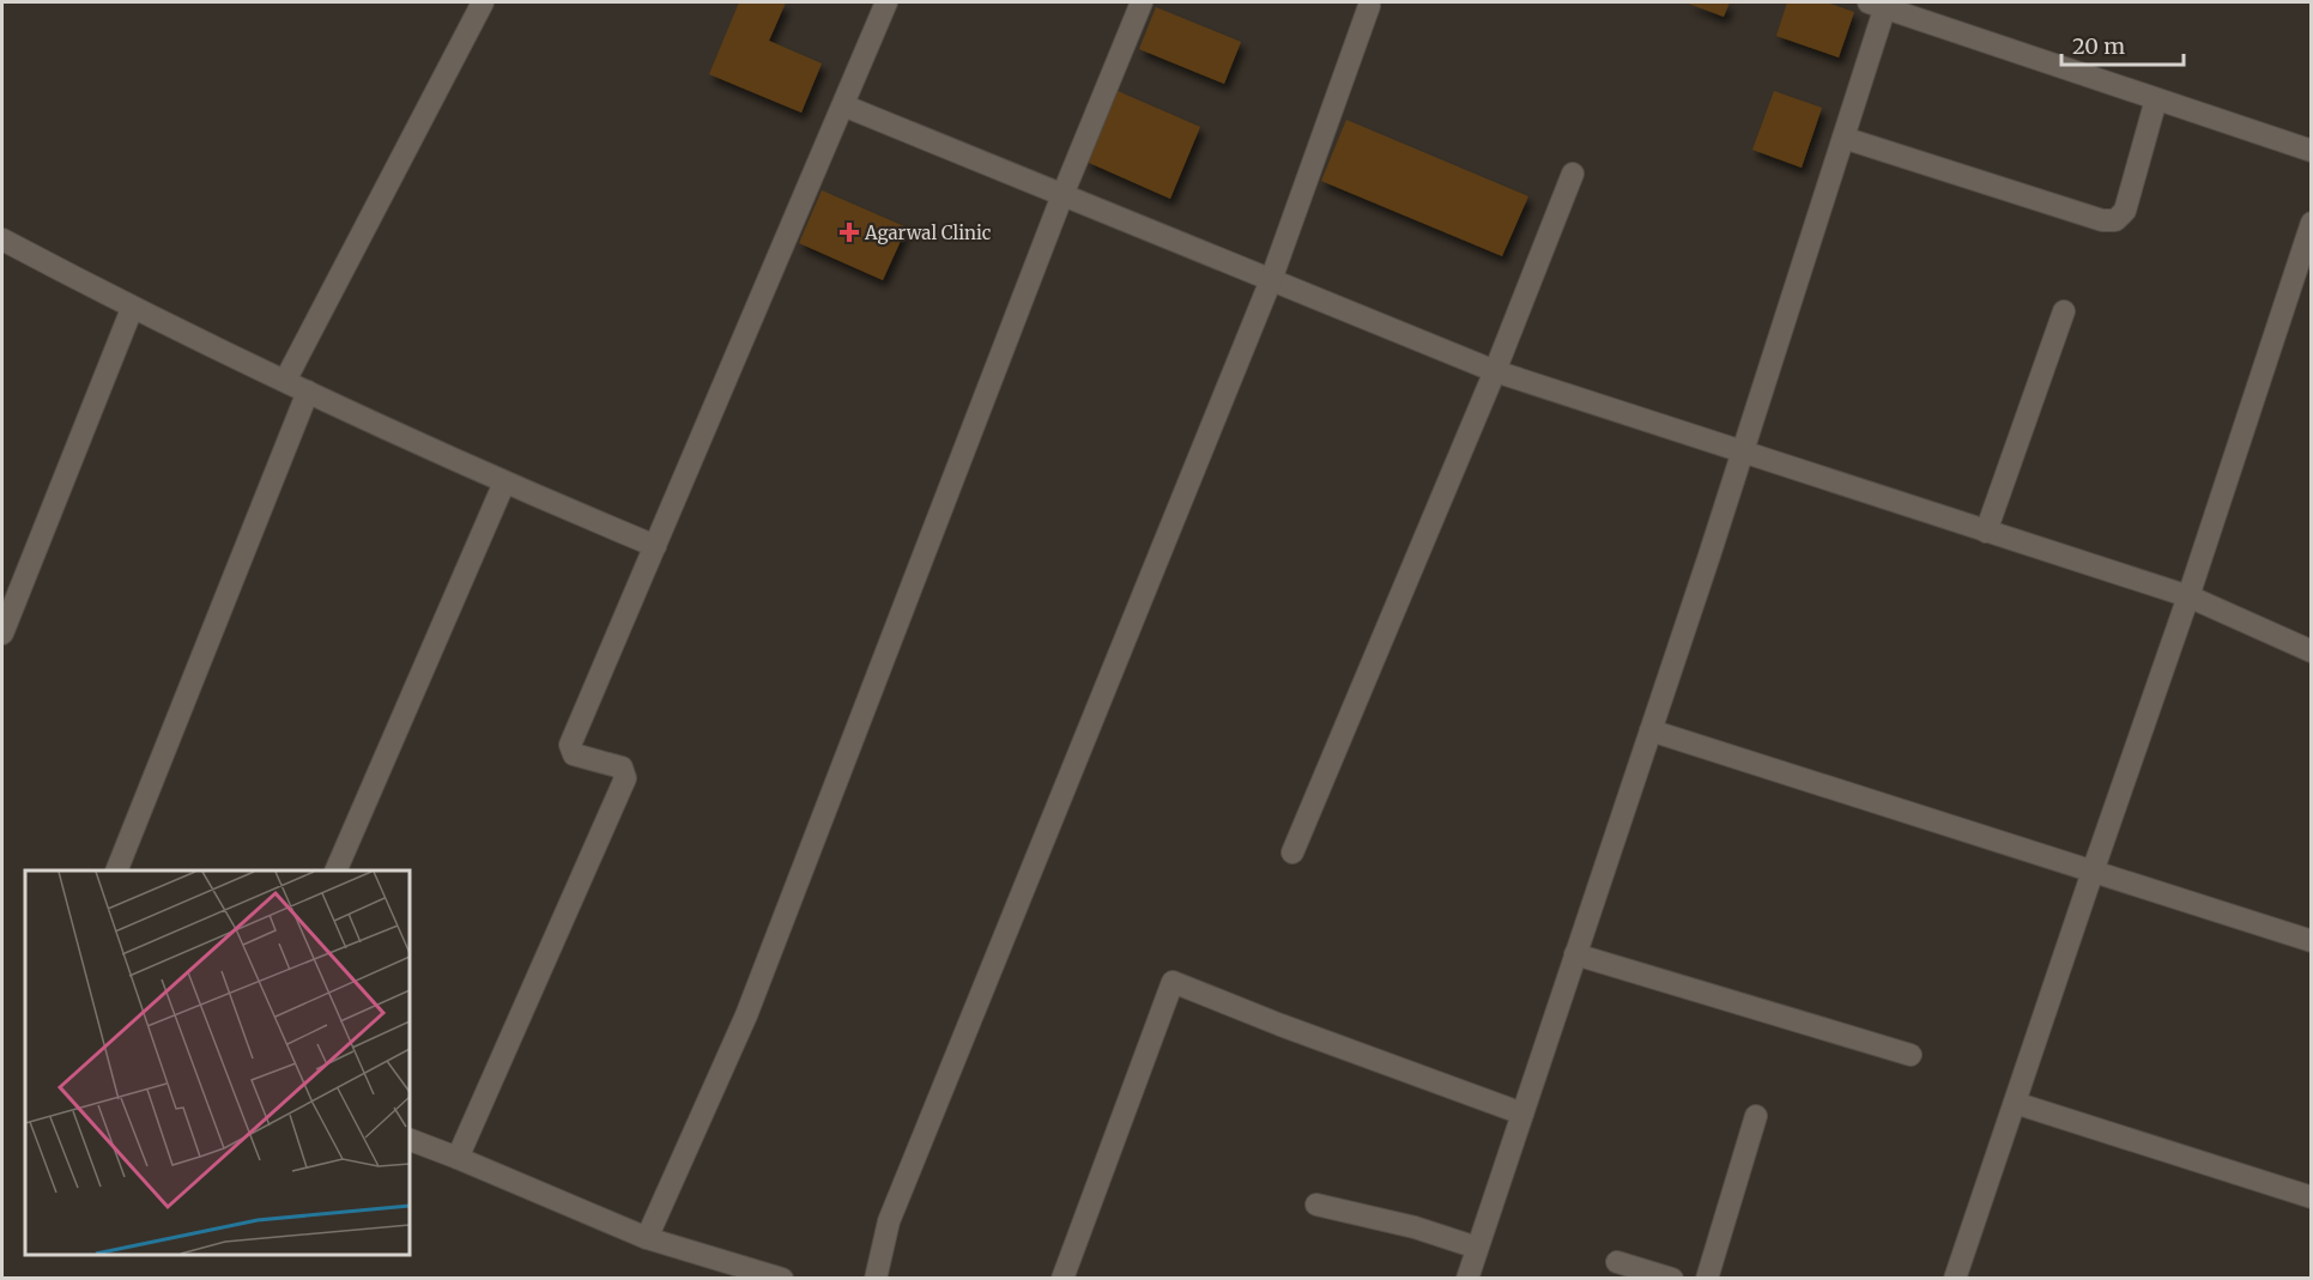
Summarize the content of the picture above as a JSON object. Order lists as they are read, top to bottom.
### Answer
{
  "places": {
    "health": ["Agarwal Clinic"]
  },
  "scale_bar": "20 m"
}
